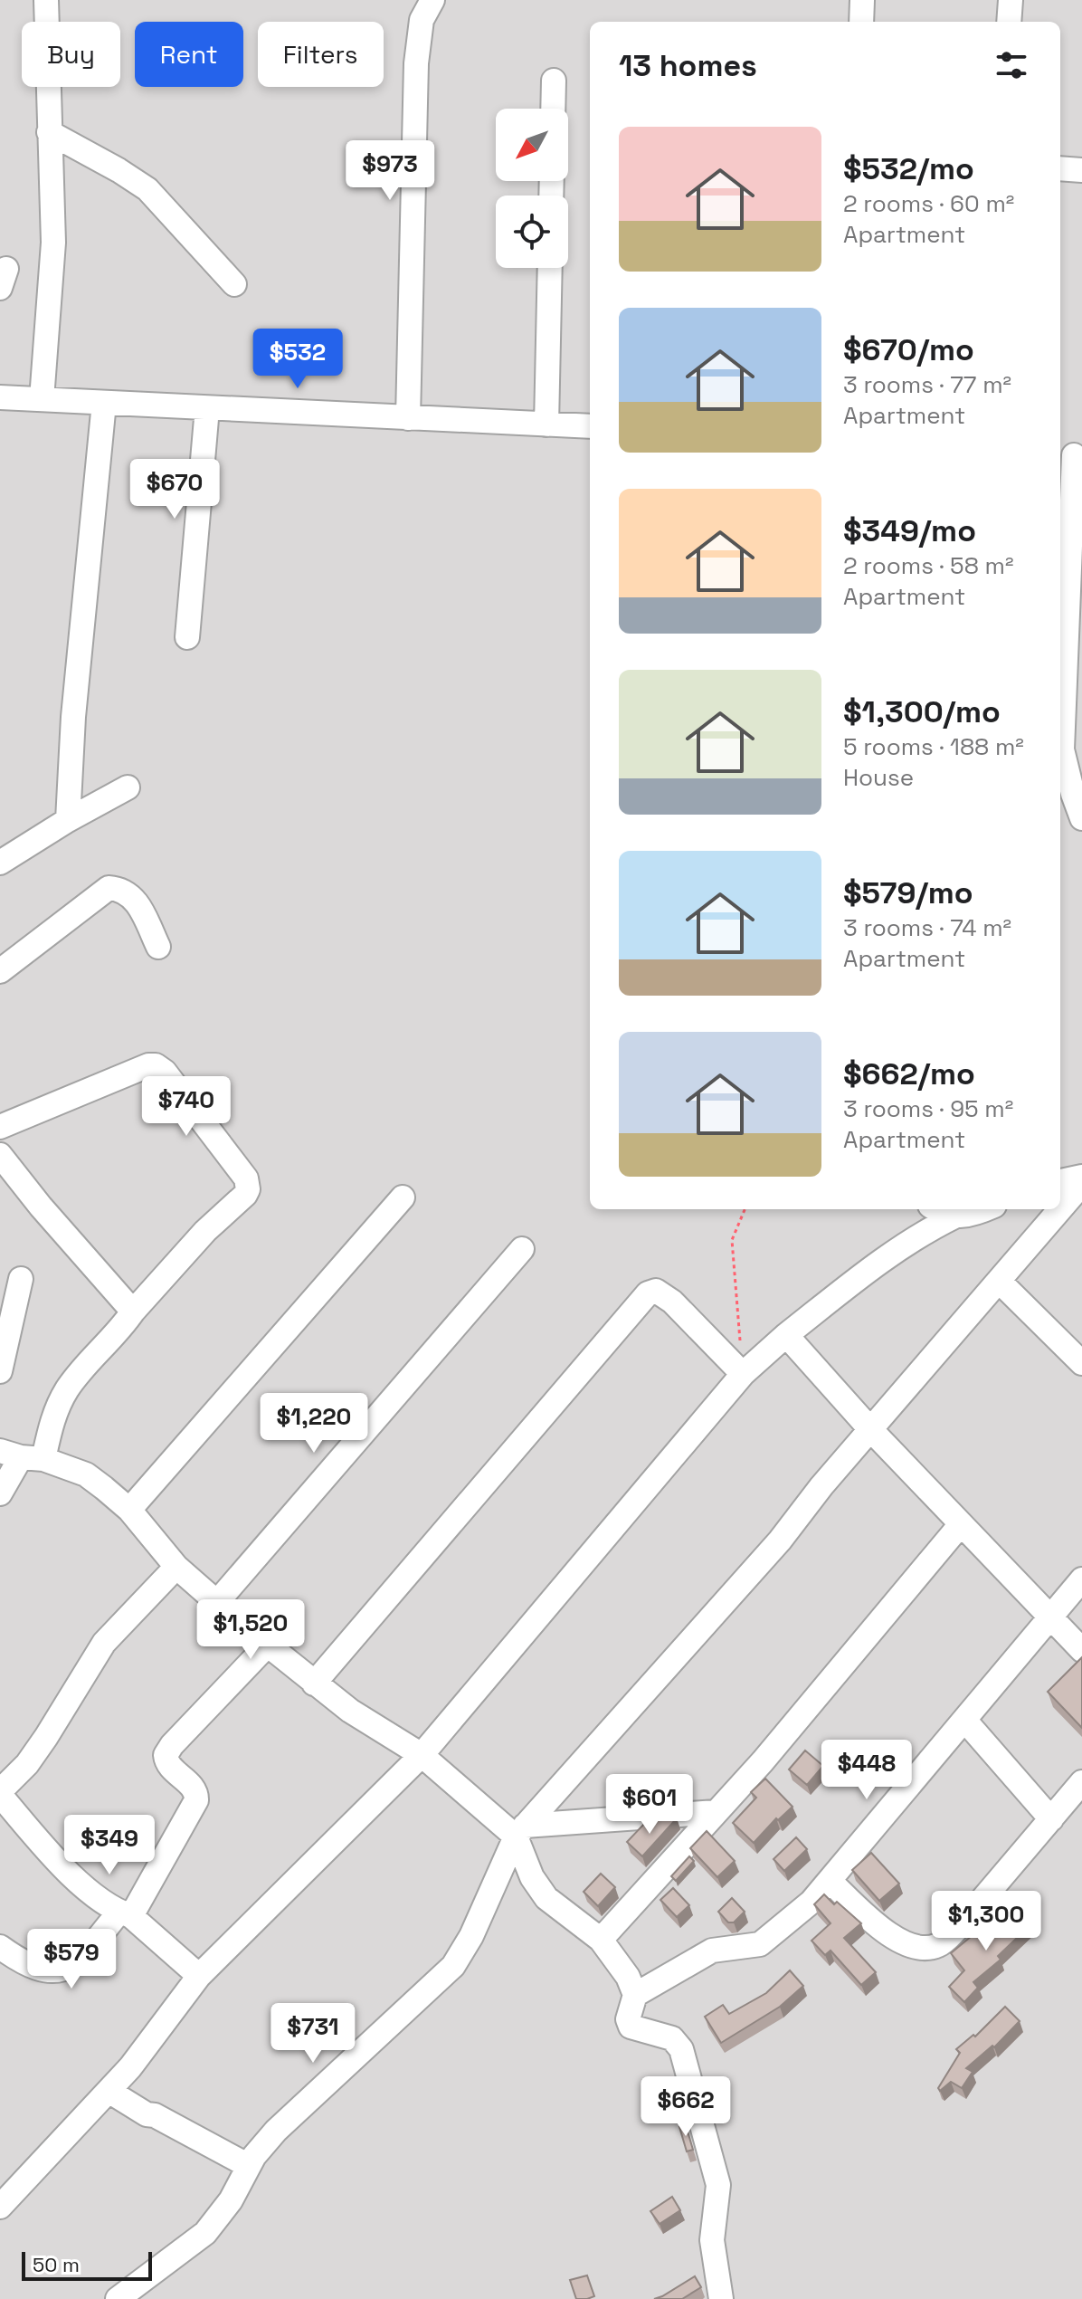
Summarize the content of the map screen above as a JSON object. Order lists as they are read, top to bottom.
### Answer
{
  "scale_bar": "50 m",
  "north": "bottom left",
  "page": {
    "chip": ["Buy", "Rent", "Filters"],
    "heading": "13 homes",
    "list": [
      {
        "name": "$532/mo",
        "note": "2 rooms · 60 m² · Apartment"
      },
      {
        "name": "$670/mo",
        "note": "3 rooms · 77 m² · Apartment"
      },
      {
        "name": "$349/mo",
        "note": "2 rooms · 58 m² · Apartment"
      },
      {
        "name": "$1,300/mo",
        "note": "5 rooms · 188 m² · House"
      },
      {
        "name": "$579/mo",
        "note": "3 rooms · 74 m² · Apartment"
      },
      {
        "name": "$662/mo",
        "note": "3 rooms · 95 m² · Apartment"
      }
    ],
    "price": [
      "$973",
      "$532",
      "$670",
      "$740",
      "$1,220",
      "$1,520",
      "$448",
      "$601",
      "$349",
      "$1,300",
      "$579",
      "$731",
      "$662"
    ],
    "scale": "50 m"
  }
}
